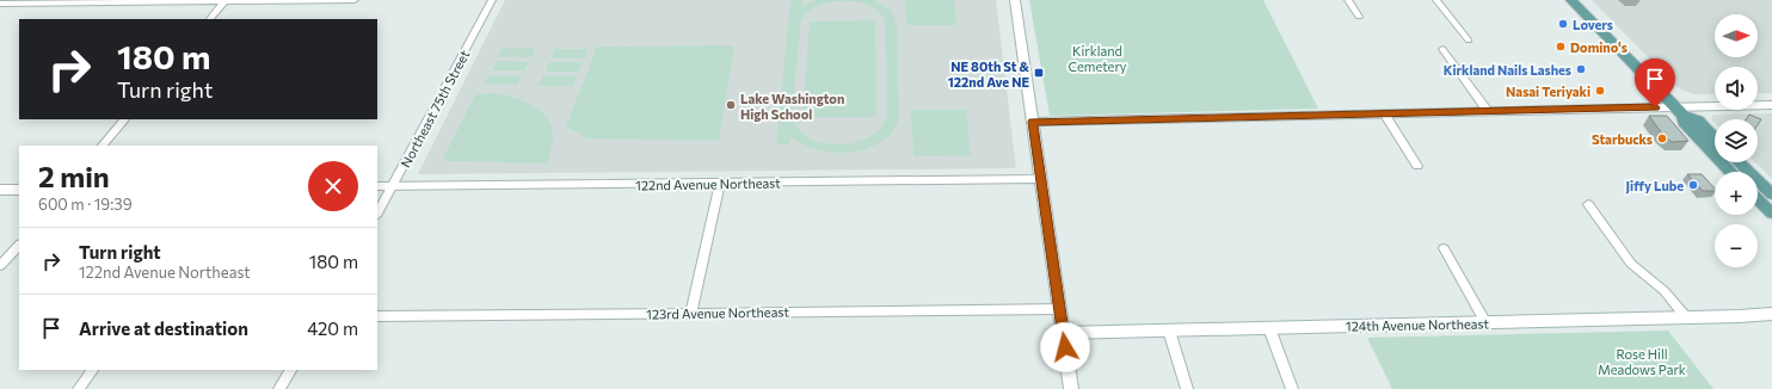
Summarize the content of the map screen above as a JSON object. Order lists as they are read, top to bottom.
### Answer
{
  "streets": {
    "main road": ["124th Avenue Northeast"],
    "street": ["Northeast 75th Street", "122nd Avenue Northeast", "123rd Avenue Northeast"]
  },
  "crossings": [
    ["Northeast 75th Street", "122nd Avenue Northeast"]
  ],
  "parks": ["Kirkland Cemetery", "Rose Hill Meadows Park"],
  "places": {
    "other": [
      "Lovers",
      "Domino's",
      "Kirkland Nails Lashes",
      "Nasai Teriyaki",
      "Lake Washington High School",
      "Starbucks",
      "Jiffy Lube"
    ],
    "transit": ["NE 80th St & 122nd Ave NE"]
  },
  "north": "right",
  "page": {
    "map_buttons": ["+", "−"],
    "turn": ["180 m", "Turn right"],
    "heading": ["2 min", "600 m · 19:39"],
    "list": [
      {
        "name": "Turn right",
        "note": "122nd Avenue Northeast",
        "value": "180 m"
      },
      {
        "name": "Arrive at destination",
        "value": "420 m"
      }
    ]
  }
}
